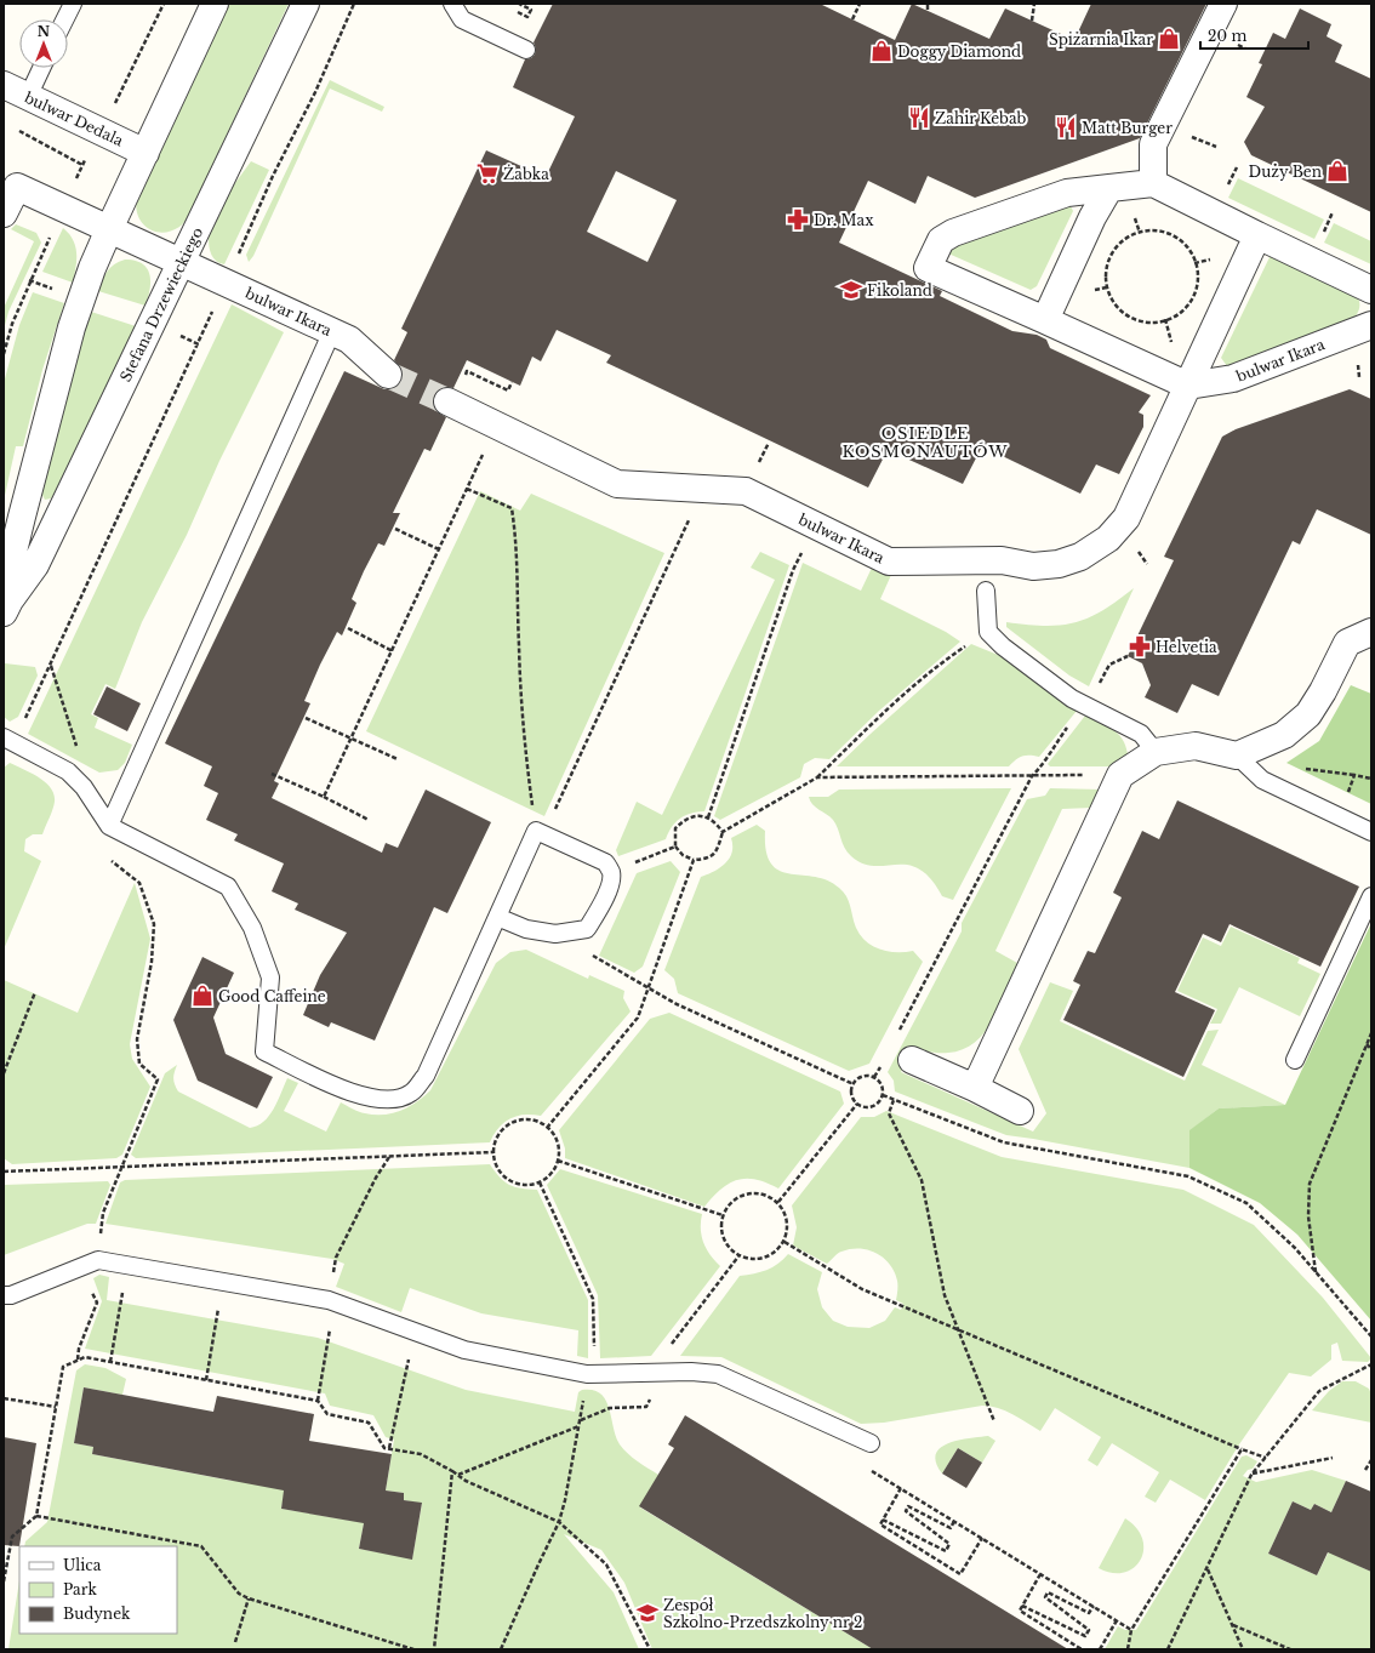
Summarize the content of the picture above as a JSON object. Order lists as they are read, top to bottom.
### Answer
{
  "streets": {
    "street": ["bulwar Dedala", "Stefana Drzewieckiego", "bulwar Ikara"]
  },
  "crossings": [
    ["bulwar Dedala", "Stefana Drzewieckiego"],
    ["Stefana Drzewieckiego", "bulwar Ikara"]
  ],
  "districts": ["OSIEDLE KOSMONAUTÓW"],
  "places": {
    "shop": [
      "Spiżarnia Ikar",
      "Doggy Diamond",
      "Duży Ben",
      "Good Caffeine"
    ],
    "restaurant": ["Zahir Kebab", "Matt Burger"],
    "supermarket": ["Żabka"],
    "pharmacy": ["Dr. Max", "Helvetia"],
    "school or university": ["Fikoland", "Zespół Szkolno-Przedszkolny nr 2"]
  },
  "legend": ["Ulica", "Park", "Budynek"],
  "scale_bar": "20 m",
  "north": "top"
}
